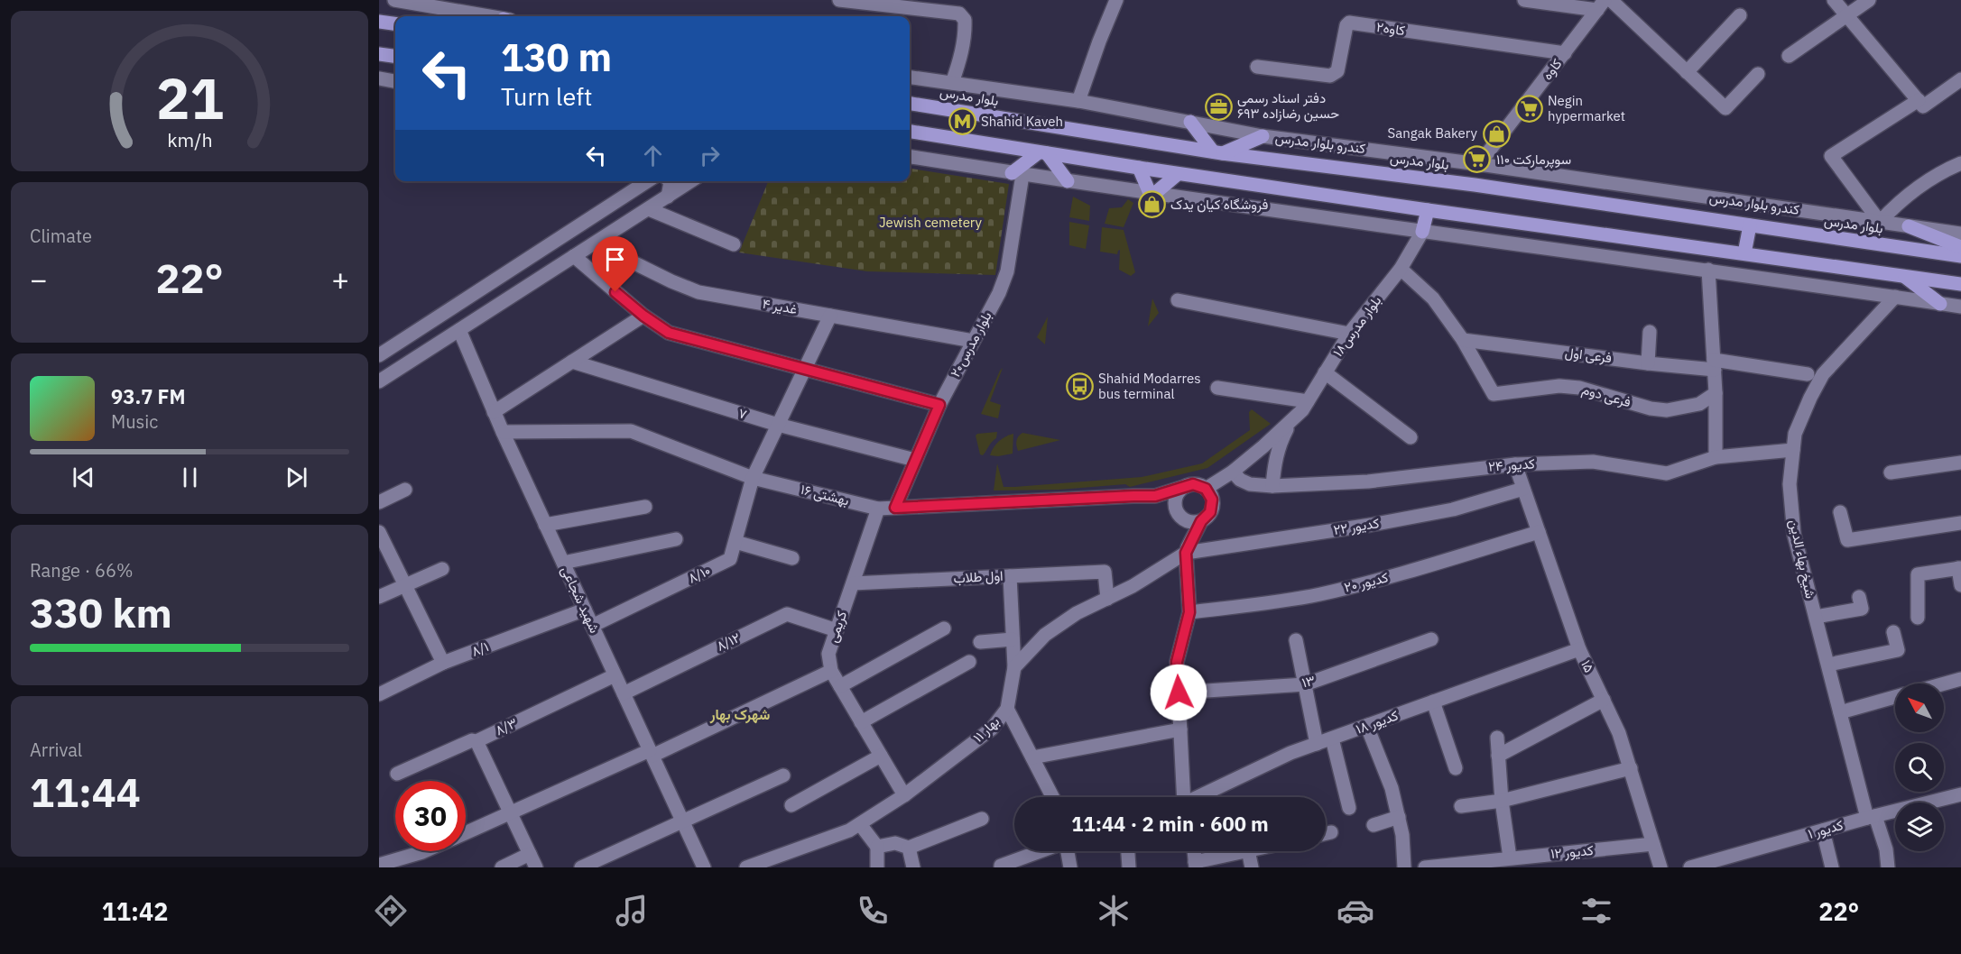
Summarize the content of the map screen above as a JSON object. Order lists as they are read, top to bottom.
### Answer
{
  "streets": {
    "main road": ["بلوار مدرس"],
    "street": [
      "کاوه۲",
      "کاوه",
      "کندرو بلوار مدرس",
      "غدیر ۴",
      "بلوار مدرس۱۸",
      "بلوار مدرس۲۰",
      "فرعی اول",
      "فرعی دوم",
      "۷",
      "کدیور ۲۴",
      "۱۶ بهشتی",
      "کدیور ۲۲",
      "شیخ بهاء الدین",
      "۸/۱۰",
      "اول طلاب",
      "کدیور ۲۰",
      "شهید شجاعی",
      "کریمی",
      "۸/۱۲",
      "۸/۱",
      "۱۵",
      "۱۳",
      "کدیور ۱۸",
      "۸/۳",
      "بهار ۱۱",
      "کدیور ۱",
      "کدیور ۱۲"
    ]
  },
  "crossings": [
    ["کاوه۲", "کاوه"],
    ["کاوه", "کندرو بلوار مدرس"],
    ["غدیر ۴", "بلوار مدرس۲۰"],
    ["غدیر ۴", "۸/۱۰"],
    ["بلوار مدرس۲۰", "۷"],
    ["بلوار مدرس۲۰", "۱۶ بهشتی"],
    ["فرعی اول", "فرعی دوم"],
    ["۷", "۸/۱۰"],
    ["کدیور ۲۴", "شیخ بهاء الدین"],
    ["کدیور ۲۴", "۱۵"],
    ["۱۶ بهشتی", "۸/۱۰"],
    ["۱۶ بهشتی", "شهید شجاعی"],
    ["۱۶ بهشتی", "کریمی"],
    ["کدیور ۲۲", "۱۵"],
    ["شیخ بهاء الدین", "کدیور ۱"],
    ["۸/۱۰", "شهید شجاعی"],
    ["اول طلاب", "کریمی"],
    ["اول طلاب", "بهار ۱۱"],
    ["کدیور ۲۰", "۱۵"],
    ["شهید شجاعی", "۸/۱۲"],
    ["شهید شجاعی", "۸/۱"],
    ["شهید شجاعی", "۸/۳"],
    ["کریمی", "۸/۱۲"],
    ["۱۵", "کدیور ۱۸"],
    ["۱۵", "کدیور ۱۲"]
  ],
  "districts": ["شهرک بهار"],
  "parks": ["Jewish cemetery"],
  "places": {
    "office": ["دفتر اسناد رسمی ۶۹۳ حسین رضازاده"],
    "supermarket": ["Negin hypermarket", "سوپرمارکت ۱۱۰"],
    "metro station": ["Shahid Kaveh"],
    "shop": ["Sangak Bakery", "فروشگاه کیان یدک"],
    "bus stop": ["Shahid Modarres bus terminal"]
  },
  "north": "top left",
  "page": {
    "turn": ["130 m", "Turn left"],
    "tile": [
      "Climate",
      ["Range · 66%", "330 km"],
      ["Arrival", "11:44"]
    ],
    "heat": ["−", "22°", "+"],
    "song": ["93.7 FM", "Music"],
    "limit": "30",
    "trip": "11:44 · 2 min · 600 m",
    "tabs": ["11:42", "22°"],
    "gauge": ["21", "km/h"]
  }
}
